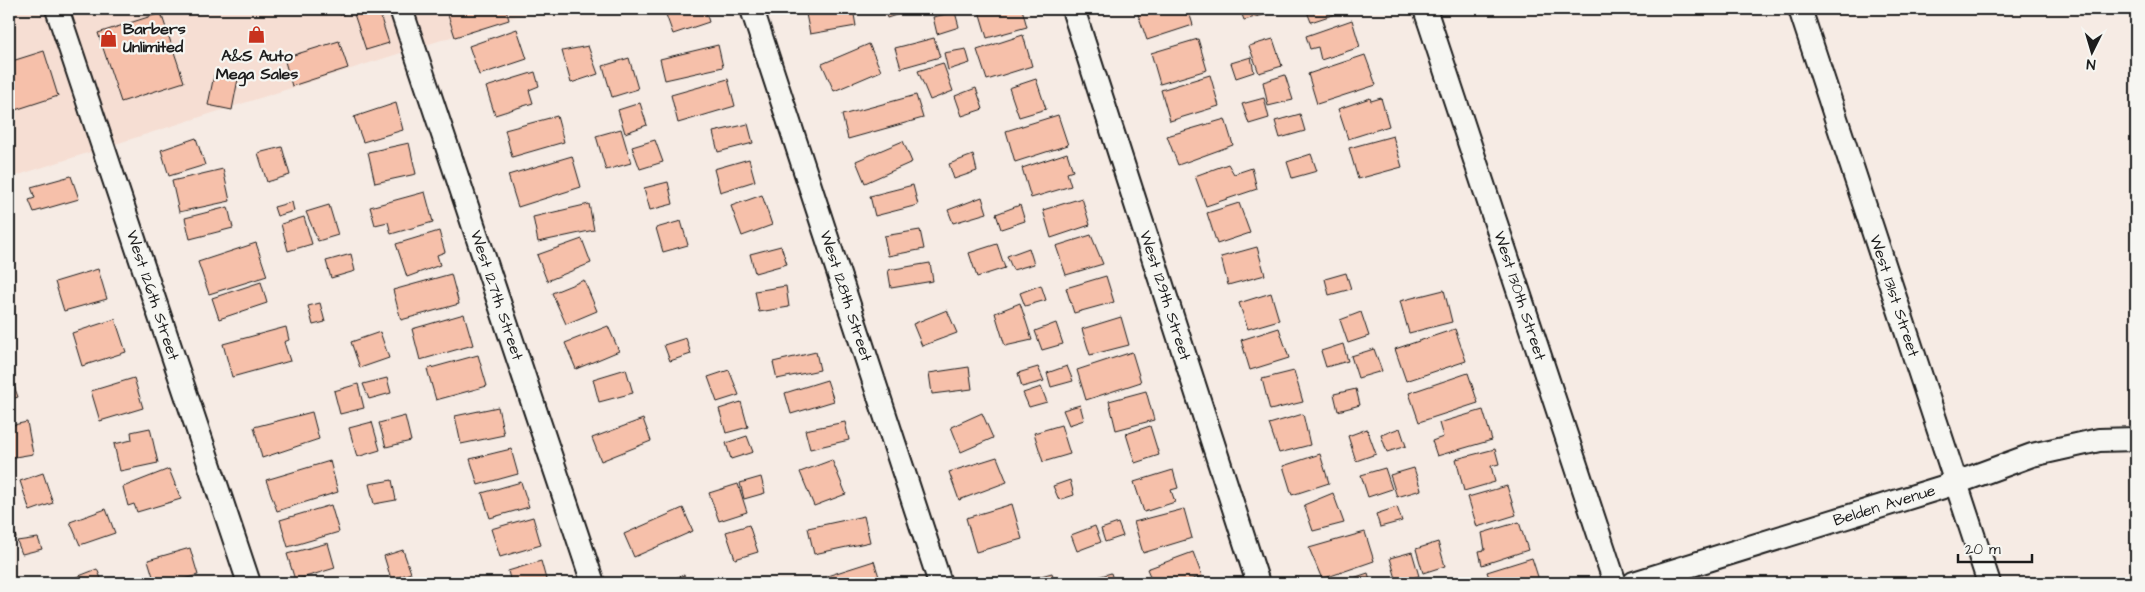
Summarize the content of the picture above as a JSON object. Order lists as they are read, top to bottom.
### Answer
{
  "streets": {
    "street": [
      "West 126th Street",
      "West 127th Street",
      "West 128th Street",
      "West 129th Street",
      "West 130th Street",
      "West 131st Street",
      "Belden Avenue"
    ]
  },
  "crossings": [
    ["West 131st Street", "Belden Avenue"]
  ],
  "places": {
    "shop": ["A&S Auto Mega Sales", "Barbers Unlimited"]
  },
  "scale_bar": "20 m",
  "north": "bottom"
}
